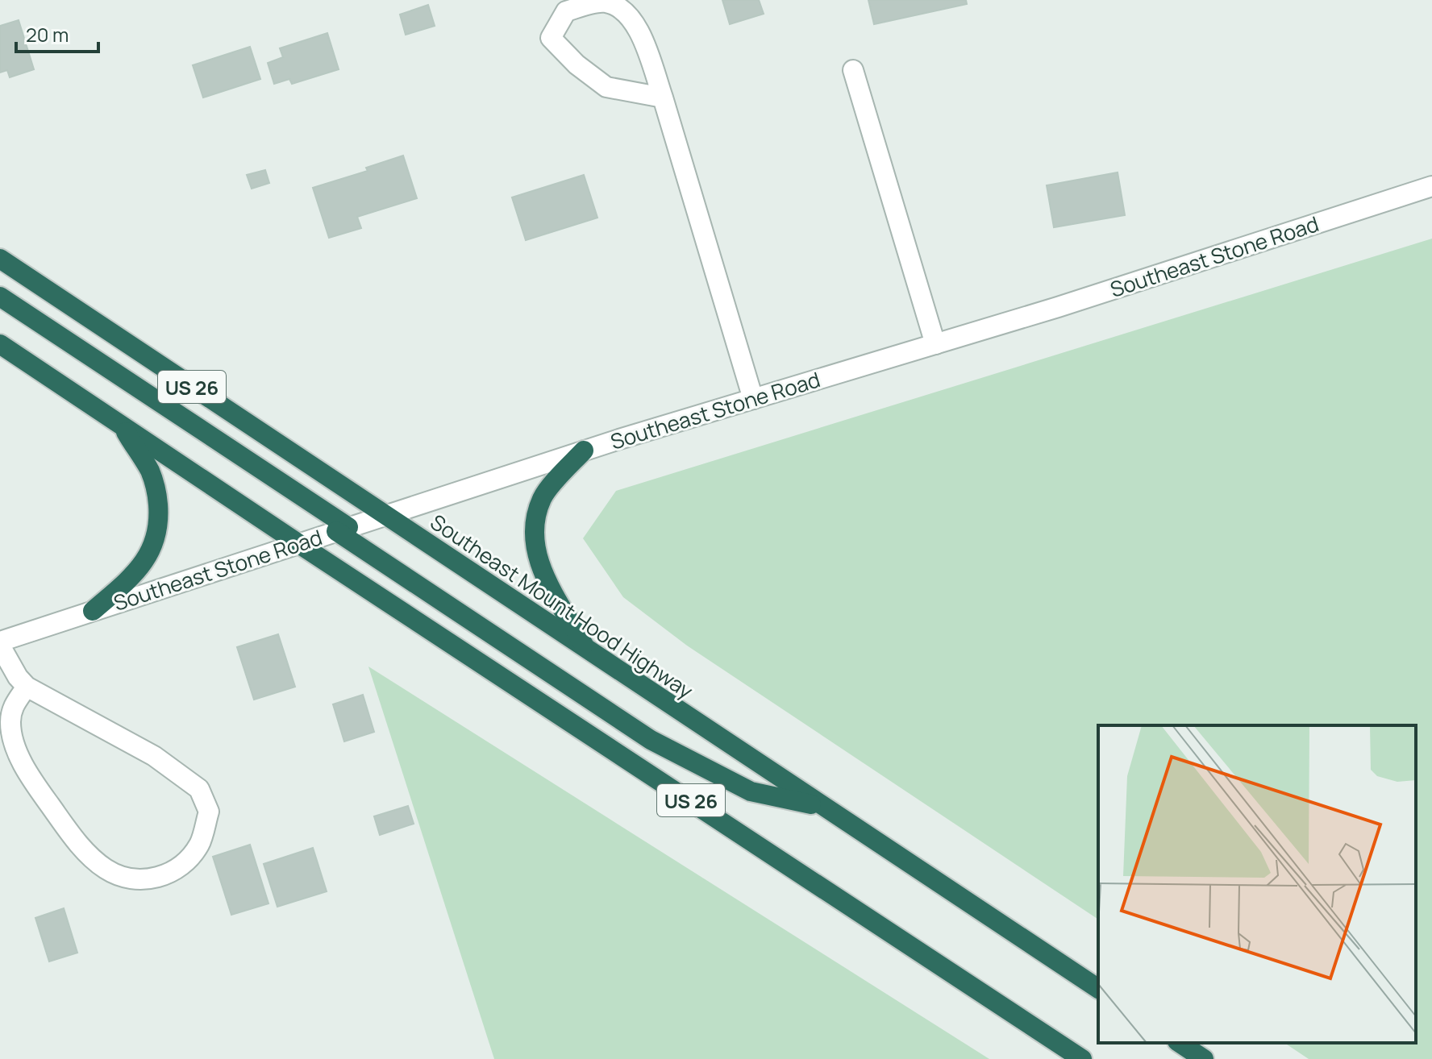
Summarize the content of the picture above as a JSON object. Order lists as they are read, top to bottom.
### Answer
{
  "streets": {
    "highway": ["US 26", "Southeast Mount Hood Highway"],
    "street": ["Southeast Stone Road"]
  },
  "crossings": [
    ["Southeast Stone Road", "US 26"],
    ["Southeast Stone Road", "Southeast Mount Hood Highway"]
  ],
  "scale_bar": "20 m"
}
